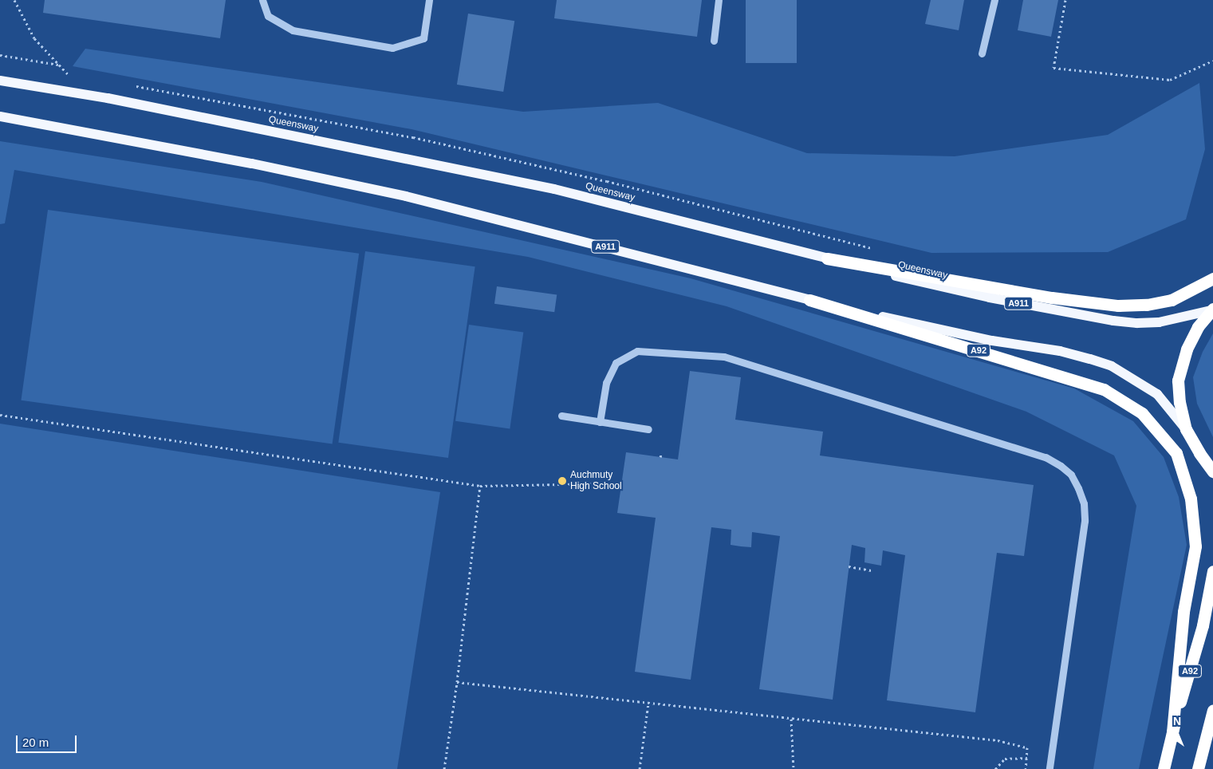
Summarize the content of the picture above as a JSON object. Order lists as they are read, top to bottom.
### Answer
{
  "streets": {
    "highway": ["A92"],
    "main road": ["Queensway", "A911"]
  },
  "crossings": [
    ["A911", "A92"]
  ],
  "places": ["Auchmuty High School"],
  "scale_bar": "20 m",
  "north": "top"
}
